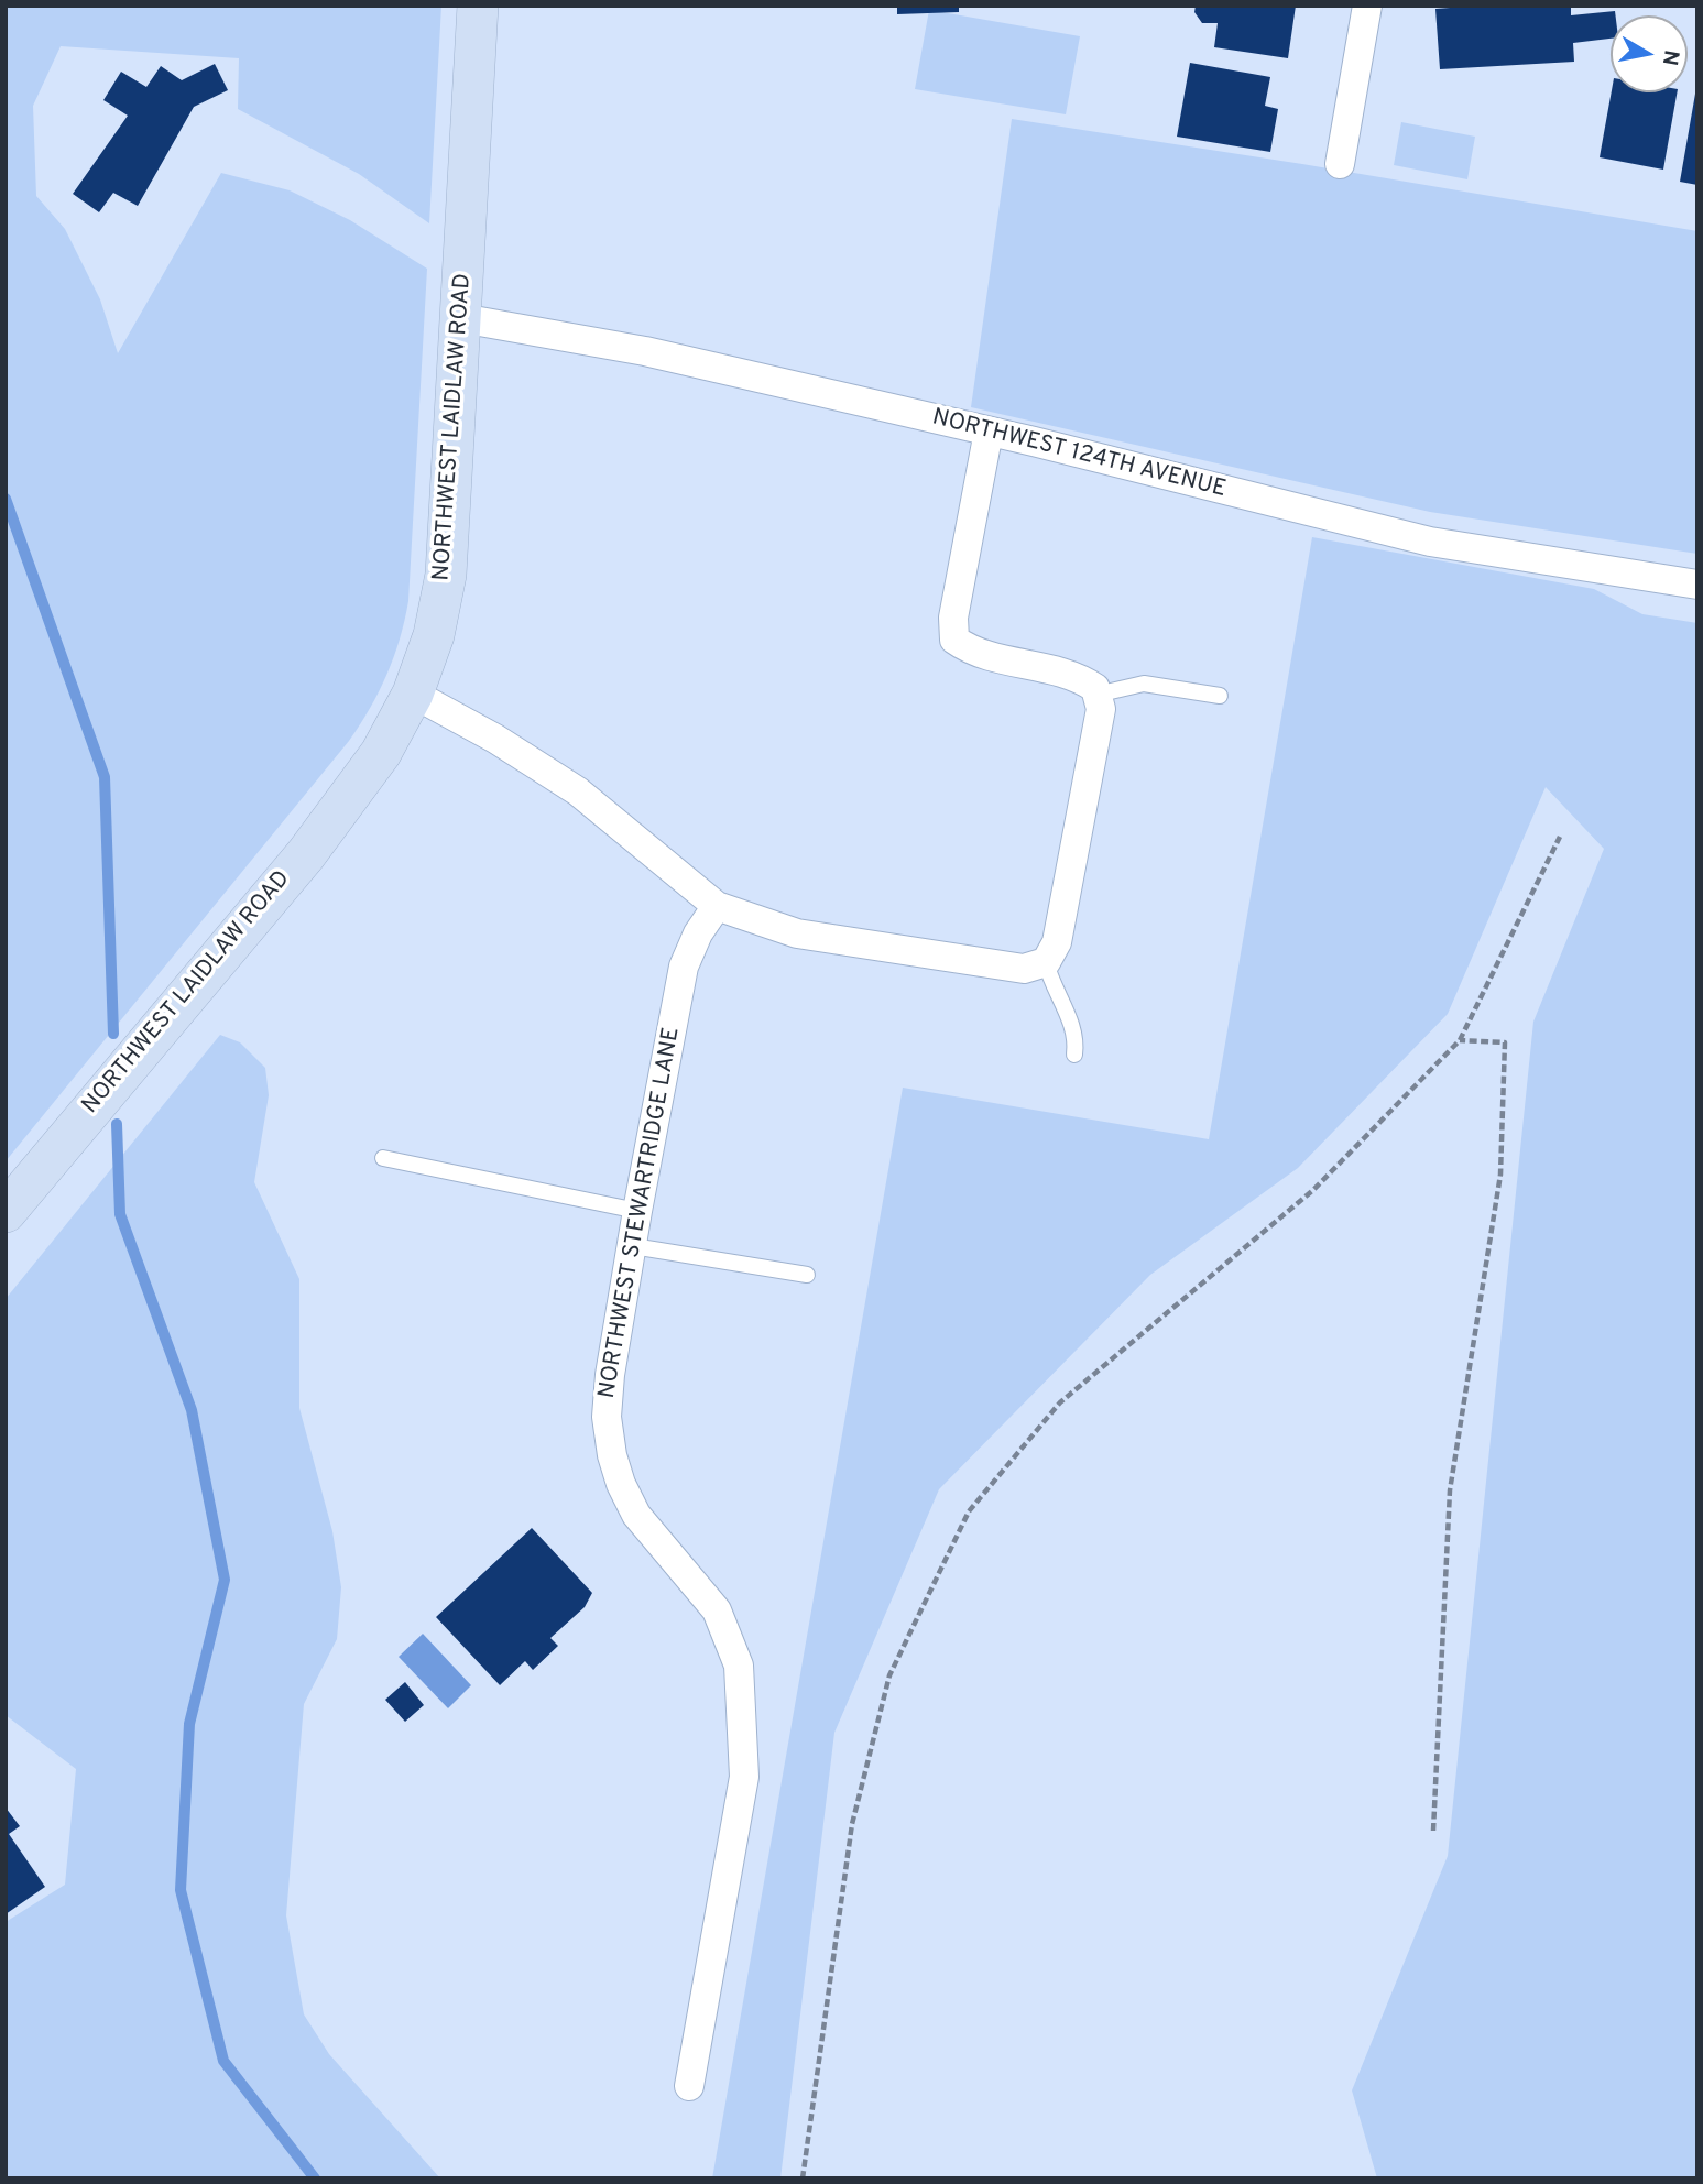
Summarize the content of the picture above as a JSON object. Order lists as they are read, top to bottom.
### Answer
{
  "streets": {
    "street": ["NORTHWEST LAIDLAW ROAD", "NORTHWEST 124TH AVENUE", "NORTHWEST STEWARTRIDGE LANE"]
  },
  "crossings": [
    ["NORTHWEST LAIDLAW ROAD", "NORTHWEST 124TH AVENUE"]
  ],
  "north": "right"
}
